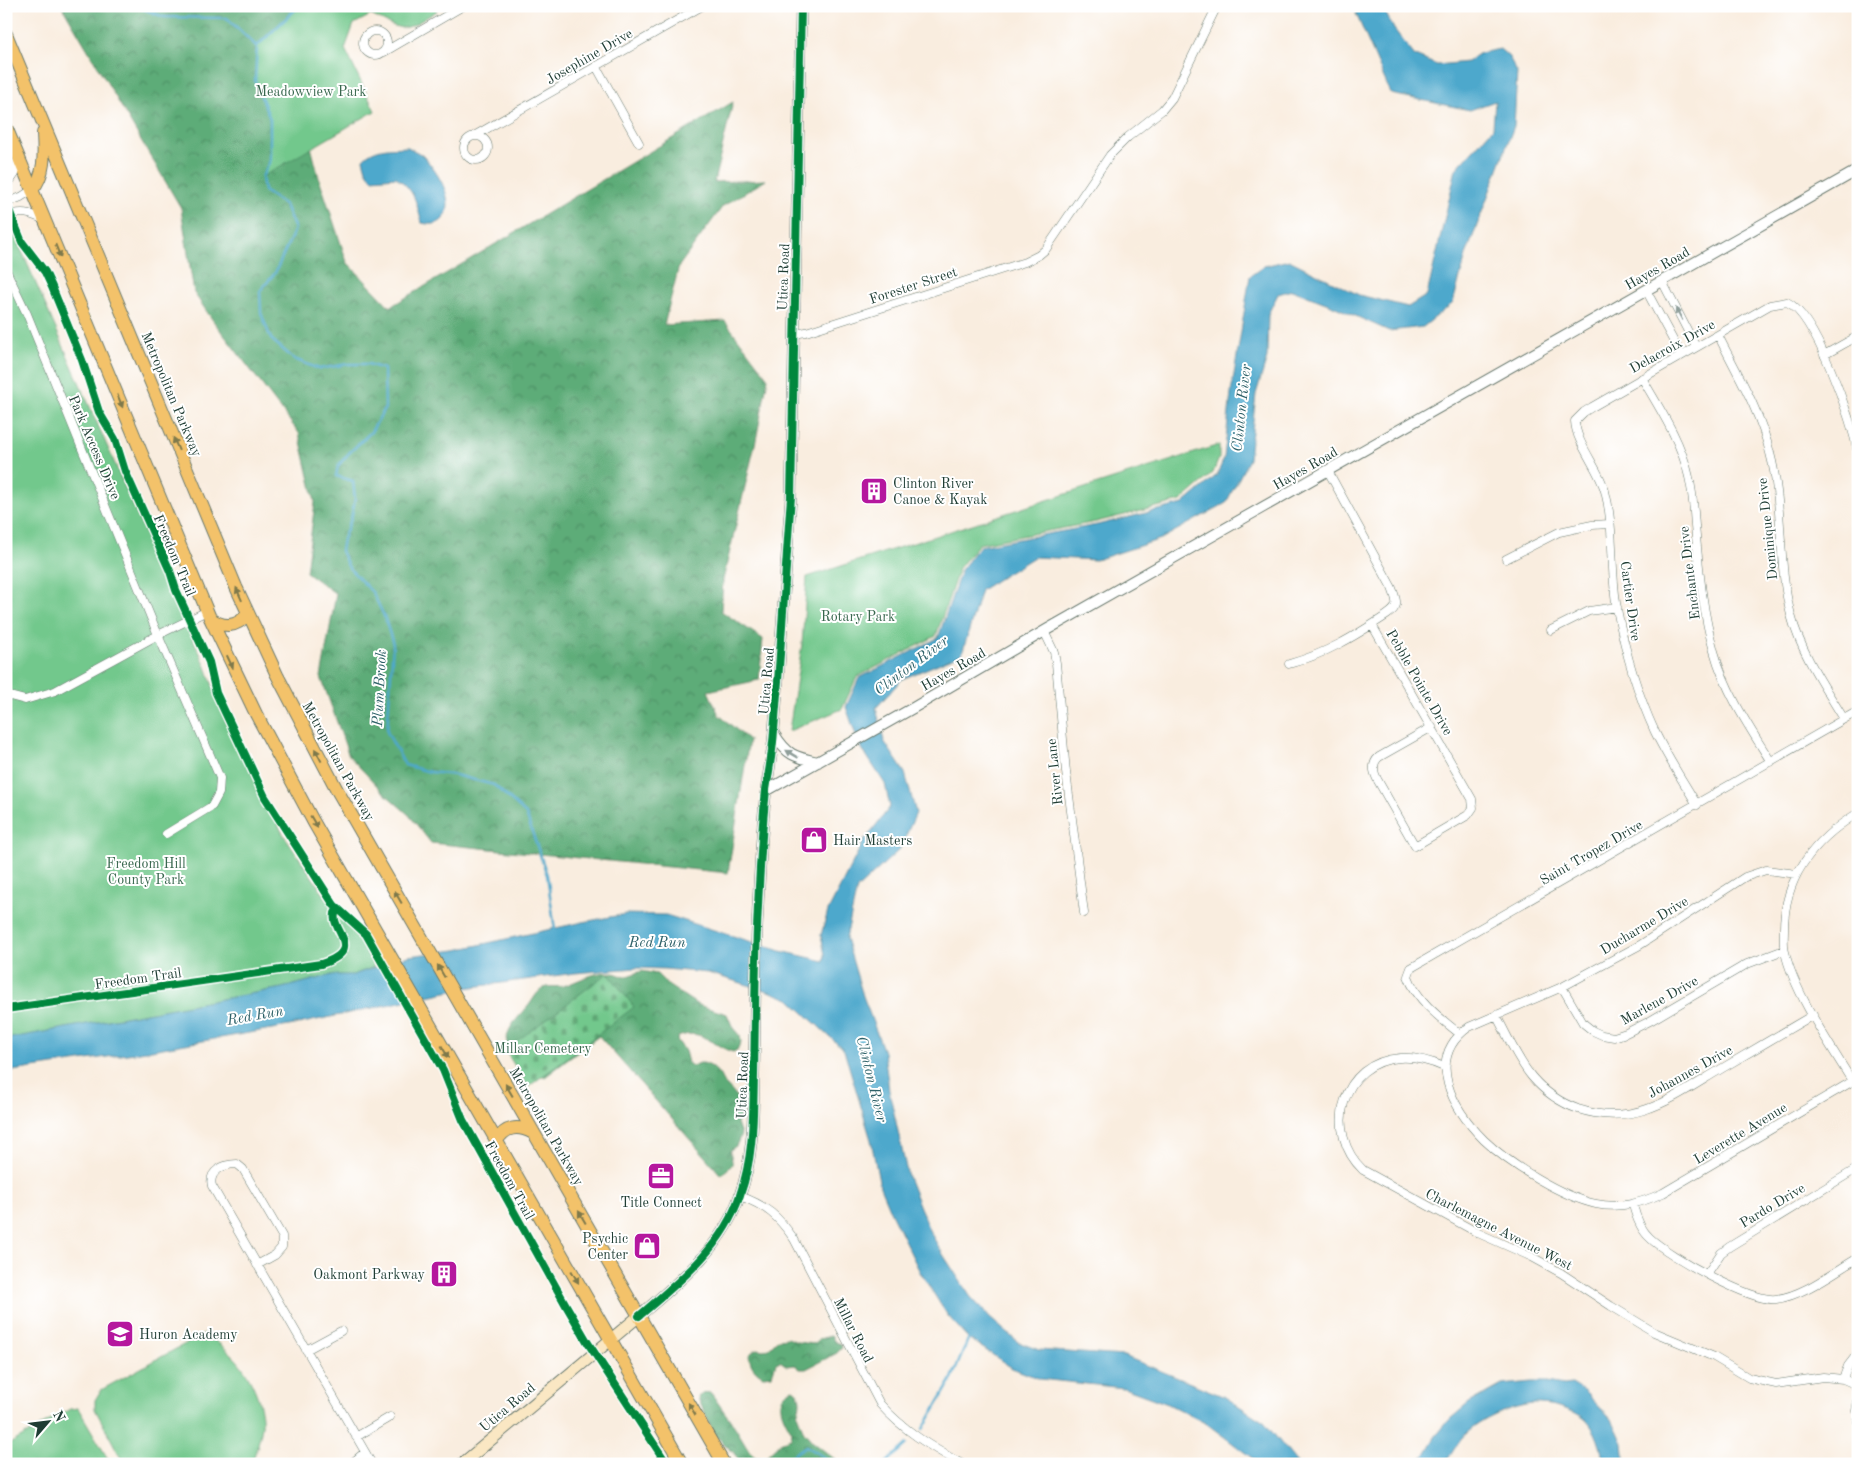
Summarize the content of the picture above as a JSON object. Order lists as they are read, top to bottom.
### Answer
{
  "streets": {
    "main road": ["Utica Road", "Metropolitan Parkway"],
    "street": [
      "Josephine Drive",
      "Hayes Road",
      "Forester Street",
      "Delacroix Drive",
      "Park Access Drive",
      "Dominique Drive",
      "Enchante Drive",
      "Cartier Drive",
      "Pebble Pointe Drive",
      "River Lane",
      "Saint Tropez Drive",
      "Ducharme Drive",
      "Marlene Drive",
      "Johannes Drive",
      "Leverette Avenue",
      "Pardo Drive",
      "Charlemagne Avenue West",
      "Millar Road"
    ],
    "cycle path": ["Freedom Trail"]
  },
  "crossings": [
    ["Hayes Road", "Utica Road"],
    ["Hayes Road", "Pebble Pointe Drive"],
    ["Hayes Road", "River Lane"],
    ["Utica Road", "Forester Street"],
    ["Utica Road", "Metropolitan Parkway"],
    ["Utica Road", "Millar Road"],
    ["Delacroix Drive", "Dominique Drive"],
    ["Delacroix Drive", "Enchante Drive"],
    ["Delacroix Drive", "Cartier Drive"],
    ["Dominique Drive", "Saint Tropez Drive"],
    ["Enchante Drive", "Saint Tropez Drive"],
    ["Cartier Drive", "Saint Tropez Drive"],
    ["Saint Tropez Drive", "Ducharme Drive"],
    ["Ducharme Drive", "Marlene Drive"],
    ["Ducharme Drive", "Johannes Drive"],
    ["Ducharme Drive", "Leverette Avenue"],
    ["Ducharme Drive", "Charlemagne Avenue West"],
    ["Leverette Avenue", "Charlemagne Avenue West"]
  ],
  "water": ["Clinton River", "Plum Brook", "Red Run"],
  "parks": [
    "Meadowview Park",
    "Rotary Park",
    "Freedom Hill County Park",
    "Millar Cemetery"
  ],
  "places": {
    "building": ["Clinton River Canoe & Kayak", "Oakmont Parkway"],
    "shop": ["Hair Masters", "Psychic Center"],
    "office": ["Title Connect"],
    "school or university": ["Huron Academy"]
  },
  "north": "top right"
}
